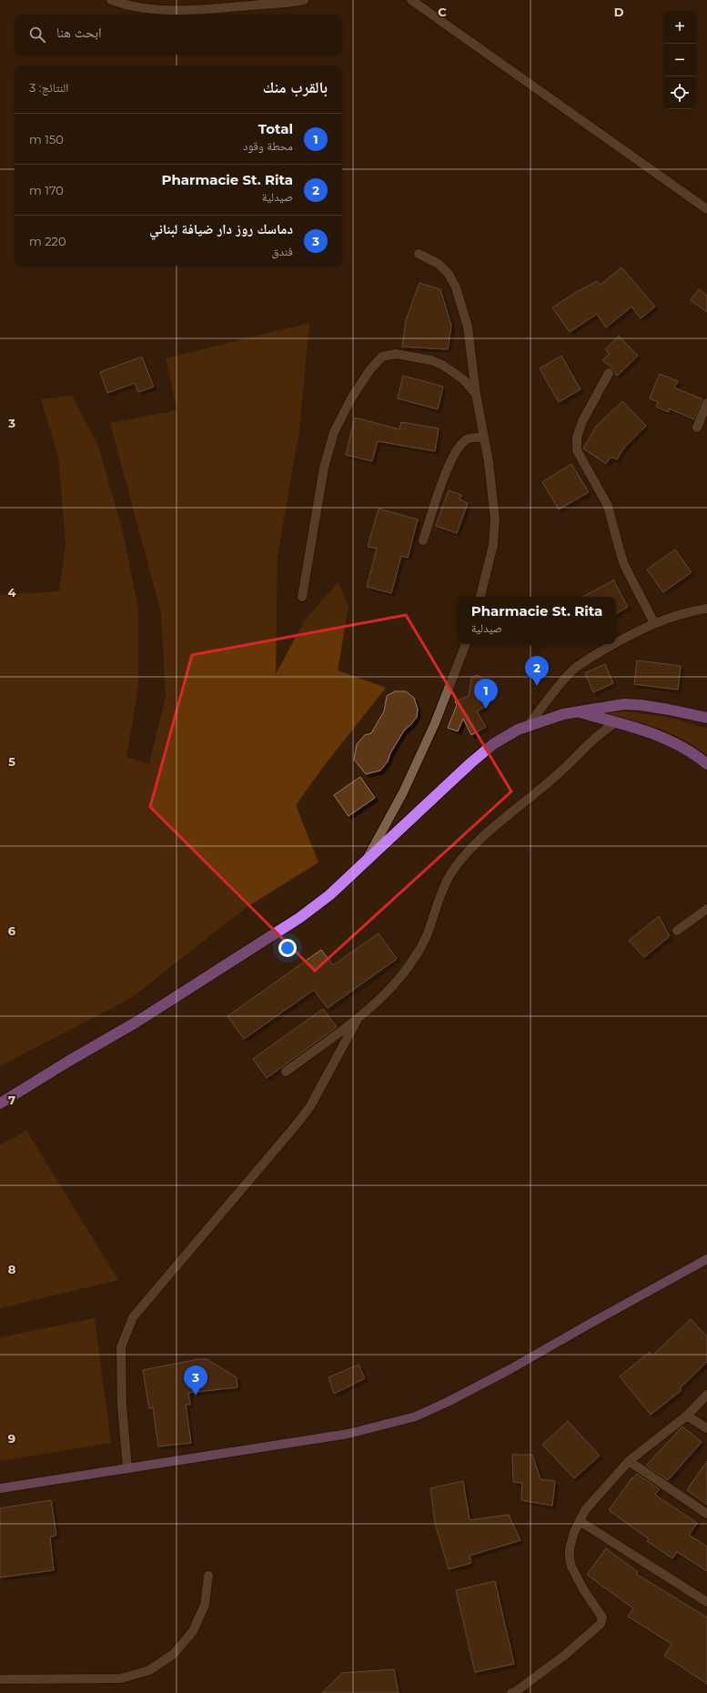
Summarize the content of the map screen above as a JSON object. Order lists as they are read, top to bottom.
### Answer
{
  "page": {
    "map_buttons": ["+", "−"],
    "search": "ابحث هنا",
    "heading": ["بالقرب منك", "النتائج: 3"],
    "list": [
      {
        "mark": "1",
        "name": "Total",
        "note": "محطة وقود",
        "value": "150 m"
      },
      {
        "mark": "2",
        "name": "Pharmacie St. Rita",
        "note": "صيدلية",
        "value": "170 m"
      },
      {
        "mark": "3",
        "name": "دماسك روز دار ضيافة لبناني",
        "note": "فندق",
        "value": "220 m"
      }
    ],
    "popup": ["Pharmacie St. Rita", "صيدلية"],
    "pins": ["2", "1", "3"]
  },
  "grid": {
    "columns": ["C", "D"],
    "rows": [
      "3",
      "4",
      "5",
      "6",
      "7",
      "8",
      "9"
    ]
  }
}
